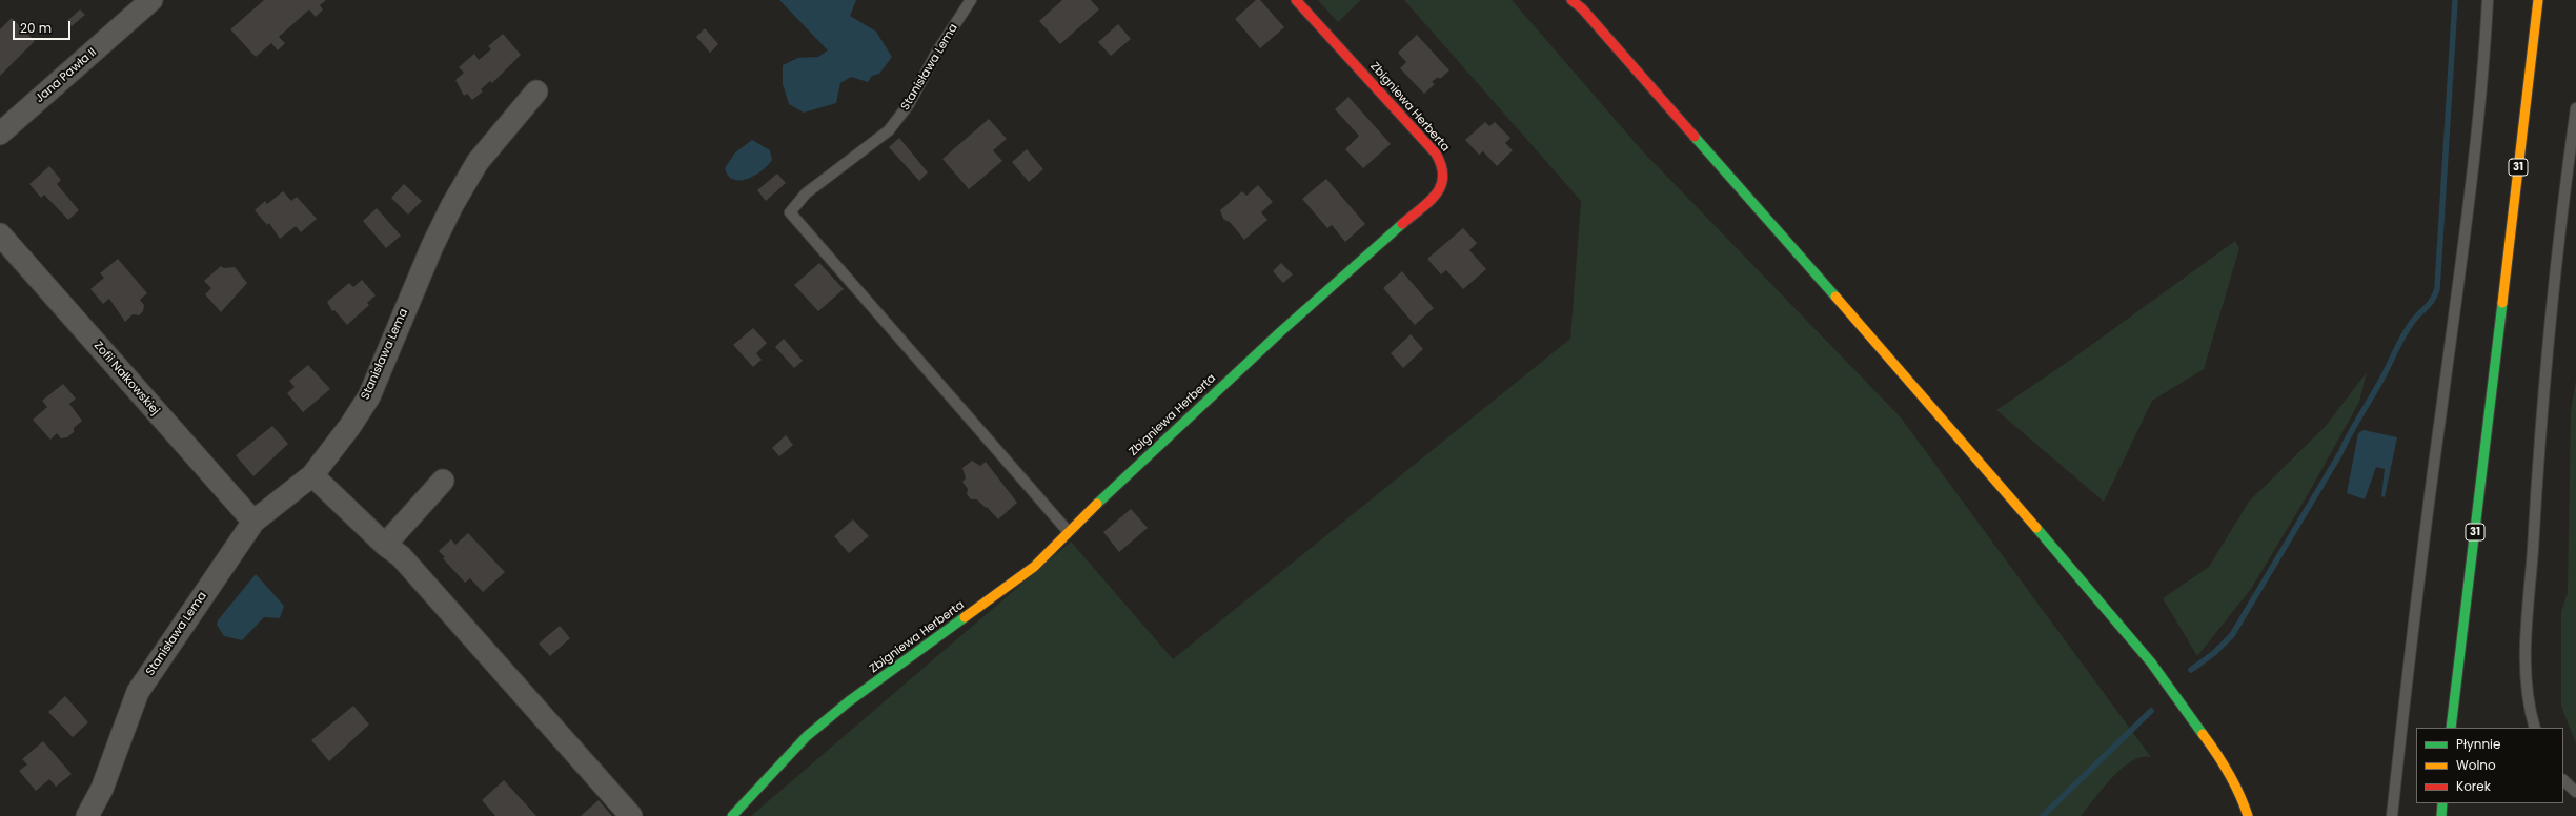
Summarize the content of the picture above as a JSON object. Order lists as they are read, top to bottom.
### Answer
{
  "streets": {
    "main road": ["Zbigniewa Herberta", "31"],
    "street": ["Stanisława Lema", "Jana Pawła II", "Zofii Nałkowskiej"]
  },
  "crossings": [
    ["Stanisława Lema", "Zbigniewa Herberta"],
    ["Stanisława Lema", "Zofii Nałkowskiej"]
  ],
  "legend": ["Płynnie", "Wolno", "Korek"],
  "scale_bar": "20 m"
}
